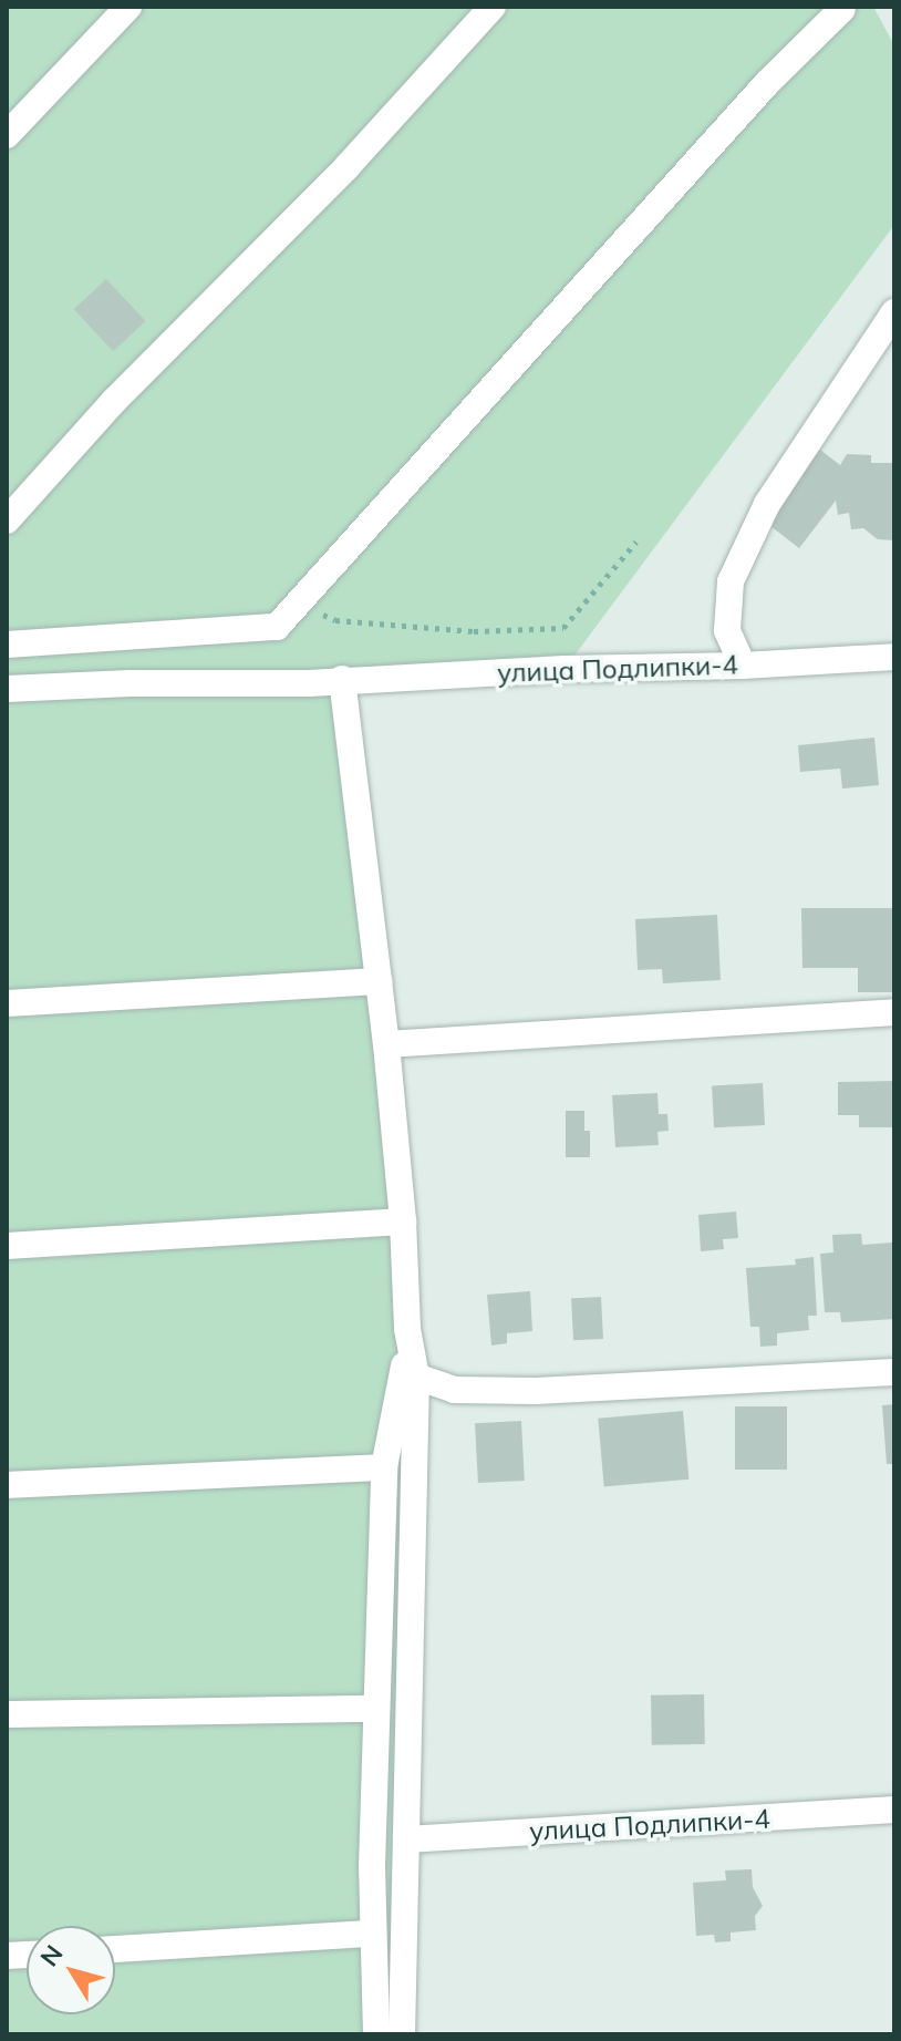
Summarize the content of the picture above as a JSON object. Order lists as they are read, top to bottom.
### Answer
{
  "streets": {
    "street": ["улица Подлипки-4"]
  },
  "north": "top left"
}
